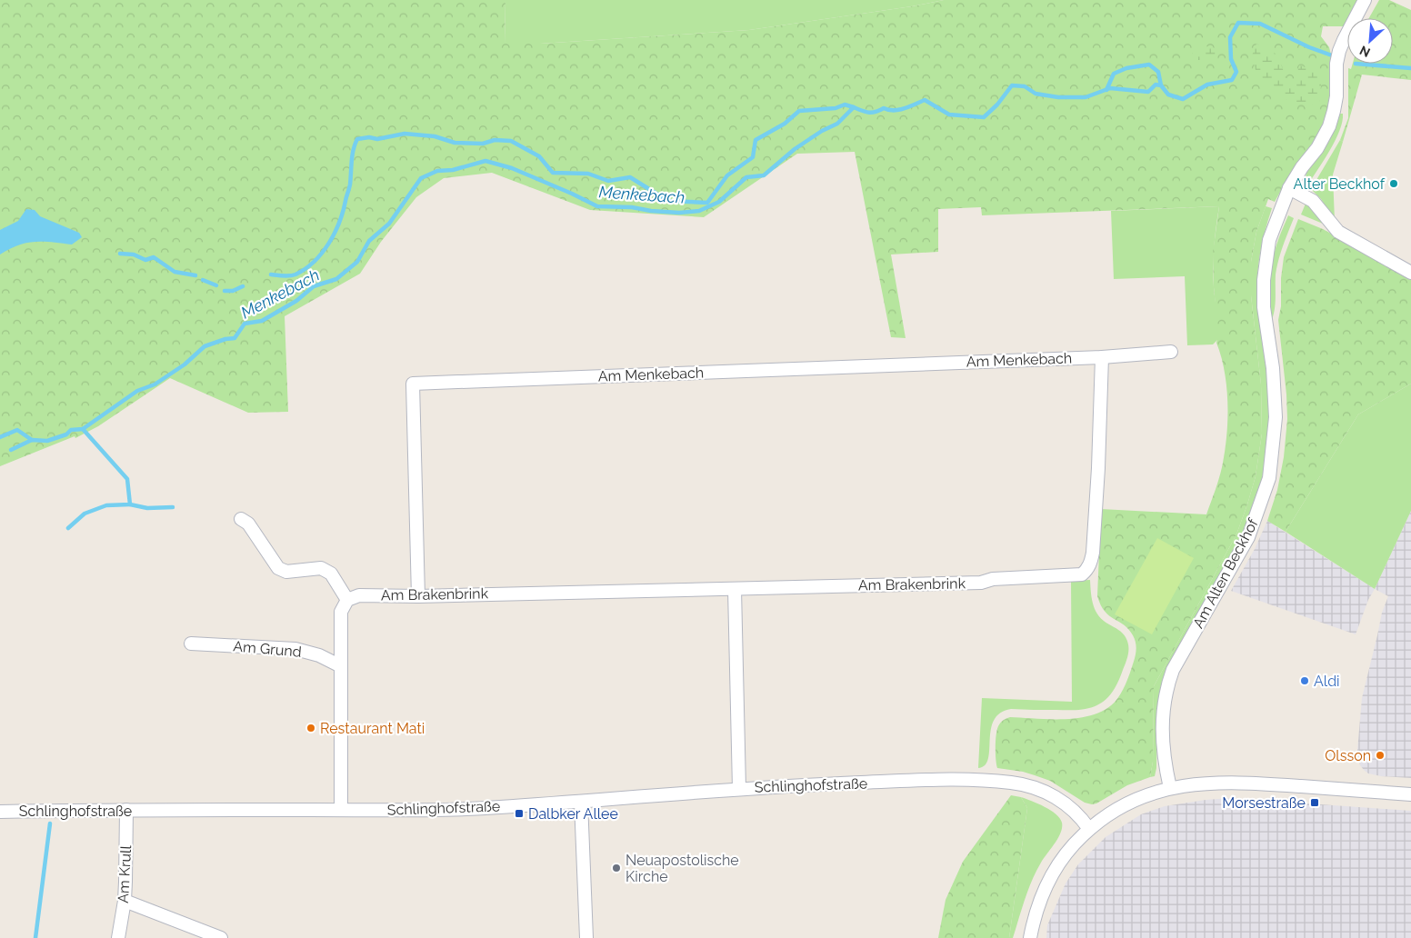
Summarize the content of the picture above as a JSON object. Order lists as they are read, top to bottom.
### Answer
{
  "streets": {
    "street": [
      "Am Menkebach",
      "Am Alten Beckhof",
      "Am Brakenbrink",
      "Am Grund",
      "Schlinghofstraße",
      "Am Krull"
    ]
  },
  "crossings": [
    ["Am Menkebach", "Am Brakenbrink"],
    ["Schlinghofstraße", "Am Krull"]
  ],
  "water": ["Menkebach"],
  "places": {
    "other": [
      "Alter Beckhof",
      "Aldi",
      "Restaurant Mati",
      "Olsson",
      "Neuapostolische Kirche"
    ],
    "transit": ["Morsestraße", "Dalbker Allee"]
  },
  "north": "bottom left"
}
